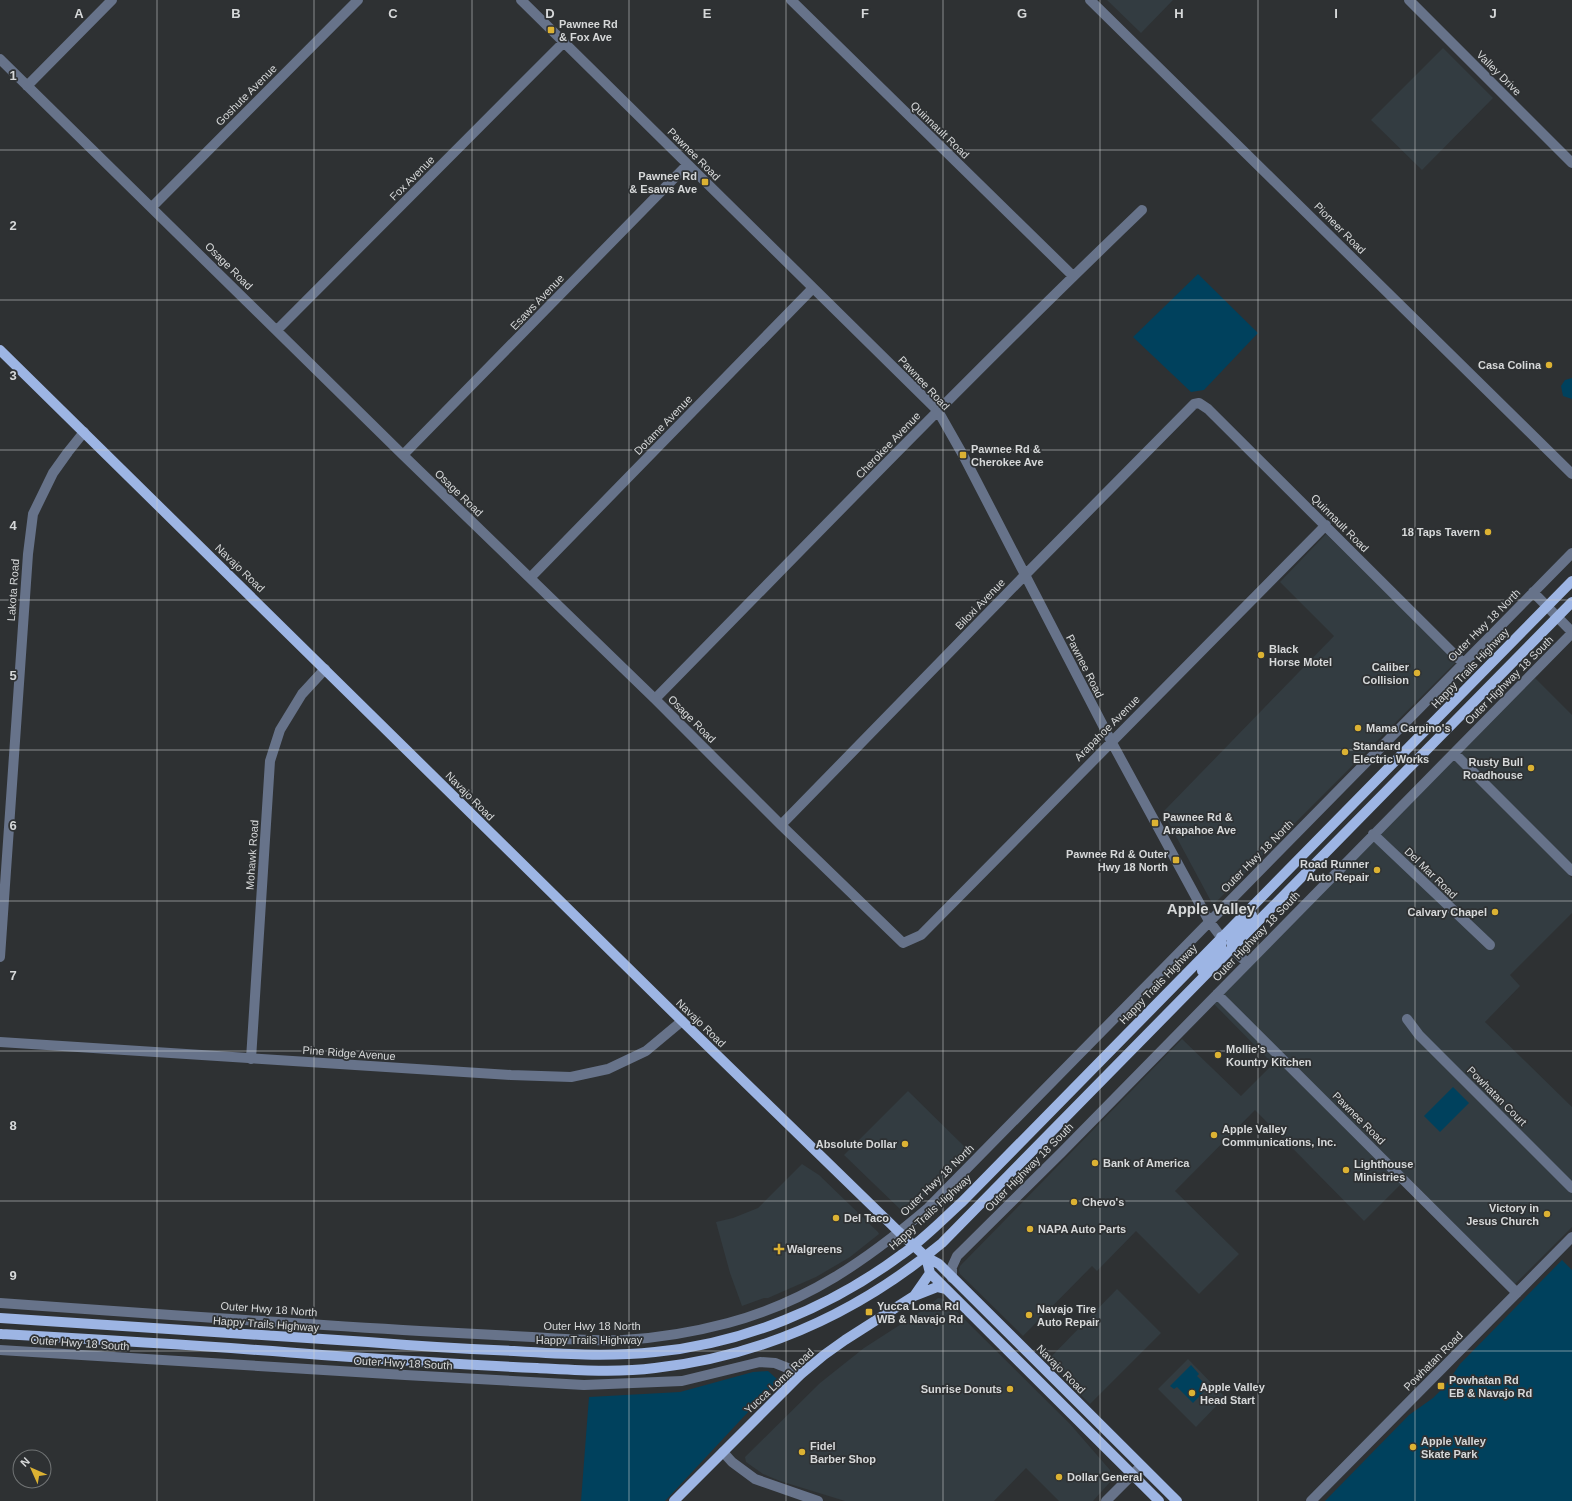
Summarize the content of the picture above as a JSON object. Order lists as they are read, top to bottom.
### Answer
{
  "streets": {
    "main road": ["Navajo Road", "Happy Trails Highway", "Yucca Loma Road"],
    "street": [
      "Valley Drive",
      "Goshute Avenue",
      "Quinnault Road",
      "Pawnee Road",
      "Fox Avenue",
      "Pioneer Road",
      "Osage Road",
      "Esaws Avenue",
      "Dotame Avenue",
      "Cherokee Avenue",
      "Lakota Road",
      "Biloxi Avenue",
      "Outer Hwy 18 North",
      "Outer Highway 18 South",
      "Arapahoe Avenue",
      "Mohawk Road",
      "Del Mar Road",
      "Pine Ridge Avenue",
      "Powhatan Court",
      "Outer Hwy 18 South",
      "Powhatan Road"
    ]
  },
  "crossings": [
    ["Goshute Avenue", "Osage Road"],
    ["Quinnault Road", "Cherokee Avenue"],
    ["Quinnault Road", "Biloxi Avenue"],
    ["Quinnault Road", "Outer Hwy 18 North"],
    ["Quinnault Road", "Arapahoe Avenue"],
    ["Pawnee Road", "Fox Avenue"],
    ["Pawnee Road", "Esaws Avenue"],
    ["Pawnee Road", "Dotame Avenue"],
    ["Pawnee Road", "Cherokee Avenue"],
    ["Pawnee Road", "Biloxi Avenue"],
    ["Pawnee Road", "Outer Hwy 18 North"],
    ["Pawnee Road", "Happy Trails Highway"],
    ["Pawnee Road", "Outer Highway 18 South"],
    ["Pawnee Road", "Arapahoe Avenue"],
    ["Pawnee Road", "Powhatan Road"],
    ["Fox Avenue", "Osage Road"],
    ["Osage Road", "Esaws Avenue"],
    ["Osage Road", "Dotame Avenue"],
    ["Osage Road", "Cherokee Avenue"],
    ["Osage Road", "Biloxi Avenue"],
    ["Osage Road", "Arapahoe Avenue"],
    ["Navajo Road", "Lakota Road"],
    ["Navajo Road", "Outer Hwy 18 North"],
    ["Navajo Road", "Happy Trails Highway"],
    ["Navajo Road", "Mohawk Road"],
    ["Navajo Road", "Pine Ridge Avenue"],
    ["Outer Highway 18 South", "Del Mar Road"],
    ["Mohawk Road", "Pine Ridge Avenue"],
    ["Outer Hwy 18 South", "Yucca Loma Road"]
  ],
  "districts": ["Apple Valley"],
  "places": {
    "transit": [
      "Pawnee Rd & Fox Ave",
      "Pawnee Rd & Esaws Ave",
      "Pawnee Rd & Cherokee Ave",
      "Pawnee Rd & Arapahoe Ave",
      "Pawnee Rd & Outer Hwy 18 North",
      "Yucca Loma Rd WB & Navajo Rd",
      "Powhatan Rd EB & Navajo Rd"
    ],
    "other": [
      "Casa Colina",
      "18 Taps Tavern",
      "Black Horse Motel",
      "Caliber Collision",
      "Mama Carpino's",
      "Standard Electric Works",
      "Rusty Bull Roadhouse",
      "Road Runner Auto Repair",
      "Calvary Chapel",
      "Mollie's Kountry Kitchen",
      "Apple Valley Communications, Inc.",
      "Absolute Dollar",
      "Bank of America",
      "Lighthouse Ministries",
      "Chevo's",
      "Victory in Jesus Church",
      "Del Taco",
      "NAPA Auto Parts",
      "Navajo Tire Auto Repair",
      "Sunrise Donuts",
      "Apple Valley Head Start",
      "Apple Valley Skate Park",
      "Fidel Barber Shop",
      "Dollar General"
    ],
    "health": ["Walgreens"]
  },
  "north": "top left",
  "grid": {
    "columns": [
      "A",
      "B",
      "C",
      "D",
      "E",
      "F",
      "G",
      "H",
      "I",
      "J"
    ],
    "rows": [
      "1",
      "2",
      "3",
      "4",
      "5",
      "6",
      "7",
      "8",
      "9"
    ]
  }
}
